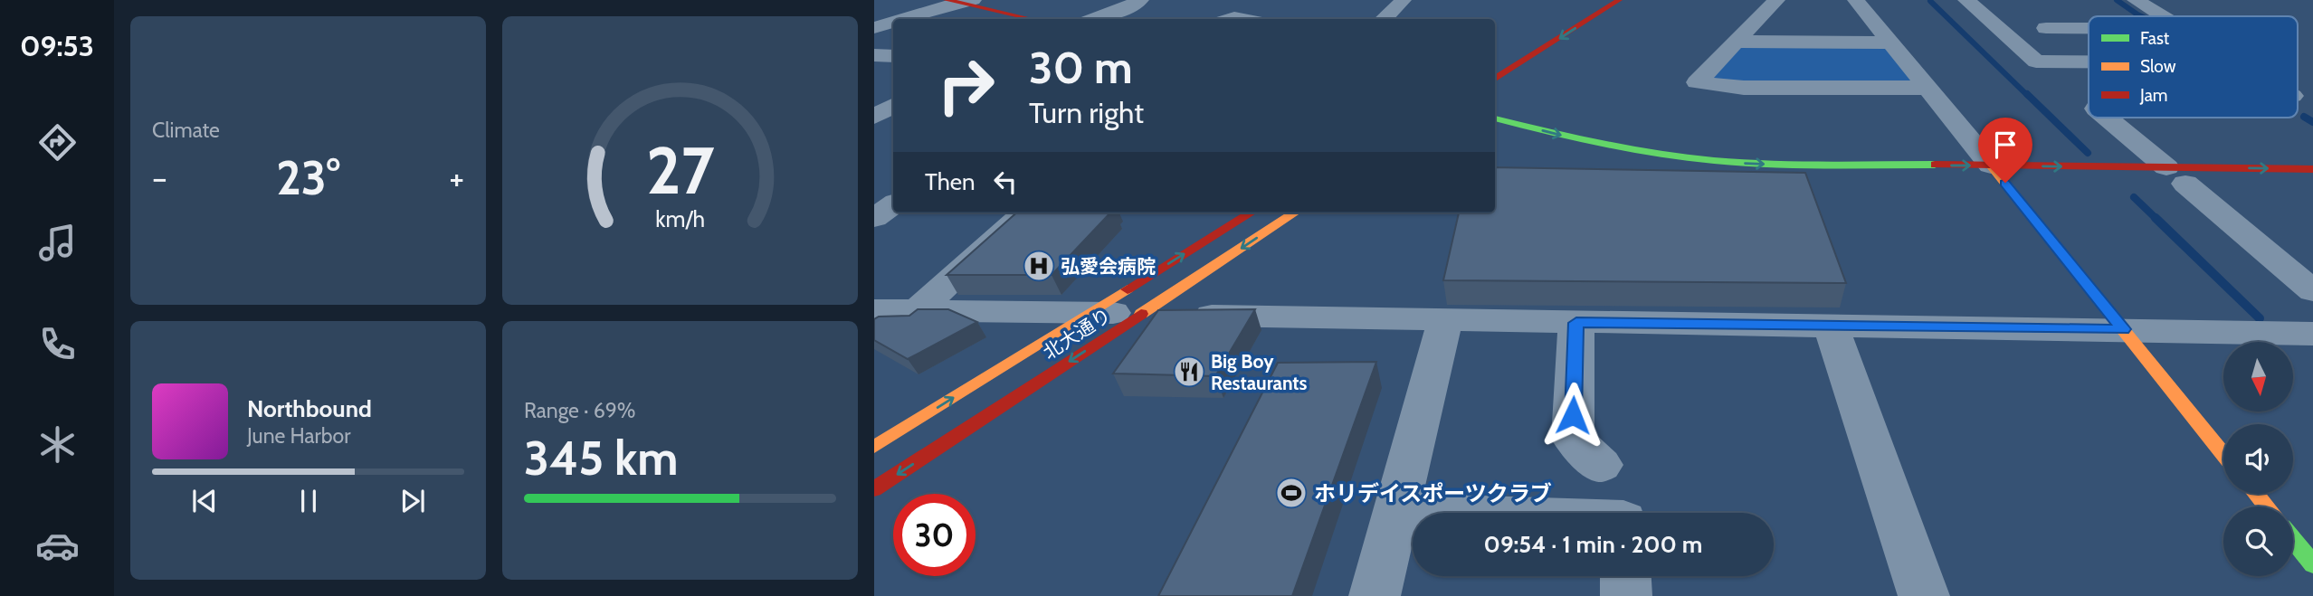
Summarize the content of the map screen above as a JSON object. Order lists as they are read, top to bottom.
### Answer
{
  "streets": {
    "street": ["北大通り"]
  },
  "places": {
    "hospital": ["弘愛会病院"],
    "restaurant": ["Big Boy Restaurants"],
    "sports": ["ホリデイスポーツクラブ"]
  },
  "legend": ["Fast", "Slow", "Jam"],
  "north": "bottom",
  "page": {
    "tabs": "09:53",
    "tile": [
      "Climate",
      ["Range · 69%", "345 km"]
    ],
    "turn": ["30 m", "Turn right"],
    "heat": ["−", "23°", "+"],
    "then": "Then",
    "song": ["Northbound", "June Harbor"],
    "limit": "30",
    "trip": "09:54 · 1 min · 200 m",
    "gauge": ["27", "km/h"]
  }
}
